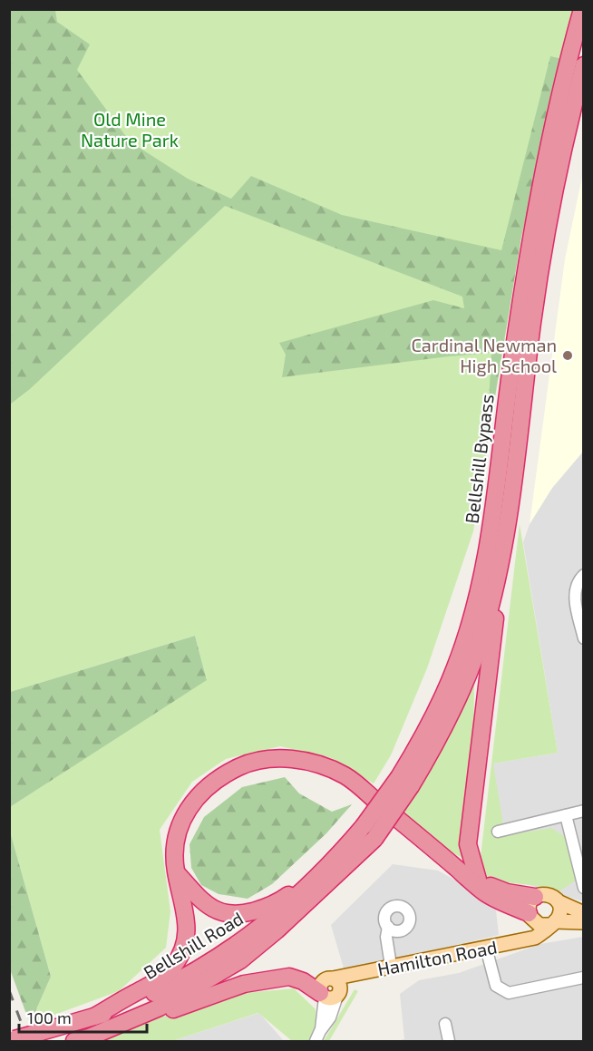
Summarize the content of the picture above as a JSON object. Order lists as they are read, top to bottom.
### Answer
{
  "streets": {
    "highway": ["Bellshill Bypass", "Bellshill Road"],
    "main road": ["Hamilton Road"]
  },
  "crossings": [
    ["Bellshill Bypass", "Bellshill Road"]
  ],
  "parks": ["Old Mine Nature Park"],
  "places": ["Cardinal Newman High School"],
  "scale_bar": "100 m"
}
